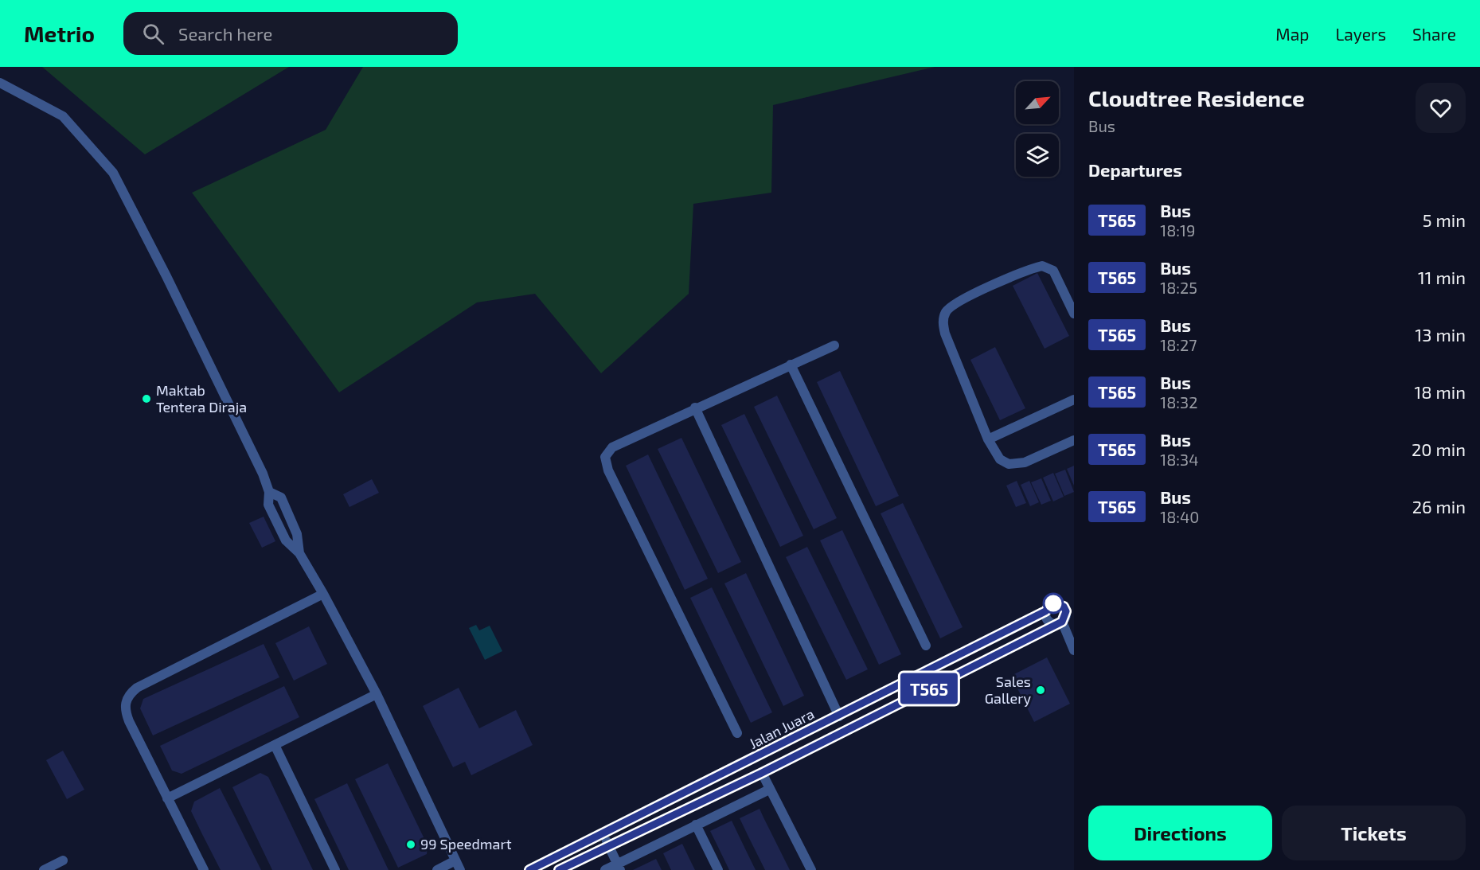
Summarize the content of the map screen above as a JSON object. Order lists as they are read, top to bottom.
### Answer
{
  "streets": {
    "street": ["Jalan Juara"]
  },
  "places": ["Maktab Tentera Diraja", "Sales Gallery", "99 Speedmart"],
  "lines": ["bus line T565"],
  "north": "top right",
  "page": {
    "header": "Metrio",
    "search": "Search here",
    "nav": ["Map", "Layers", "Share"],
    "on_map": "T565",
    "heading": [
      ["Cloudtree Residence", "Bus"],
      "Departures"
    ],
    "list": [
      {
        "mark": "T565",
        "name": "Bus",
        "note": "18:19",
        "value": "5 min"
      },
      {
        "mark": "T565",
        "name": "Bus",
        "note": "18:25",
        "value": "11 min"
      },
      {
        "mark": "T565",
        "name": "Bus",
        "note": "18:27",
        "value": "13 min"
      },
      {
        "mark": "T565",
        "name": "Bus",
        "note": "18:32",
        "value": "18 min"
      },
      {
        "mark": "T565",
        "name": "Bus",
        "note": "18:34",
        "value": "20 min"
      },
      {
        "mark": "T565",
        "name": "Bus",
        "note": "18:40",
        "value": "26 min"
      }
    ],
    "buttons": ["Directions", "Tickets"]
  }
}
